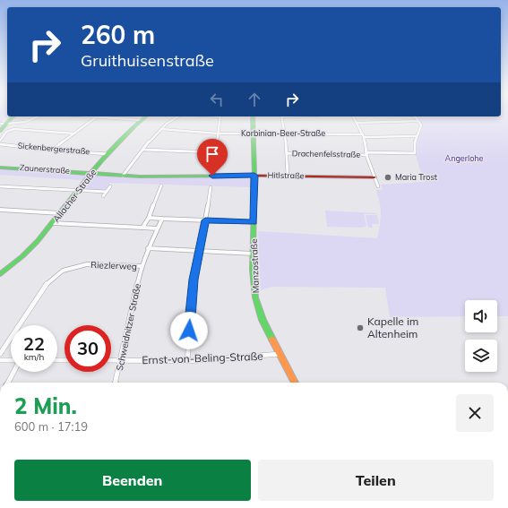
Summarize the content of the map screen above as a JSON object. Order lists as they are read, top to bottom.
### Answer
{
  "streets": {
    "street": [
      "Korbinian-Beer-Straße",
      "Sickenbergerstraße",
      "Drachenfelsstraße",
      "Zaunerstraße",
      "Hitlstraße",
      "Allacher Straße",
      "Riezlerweg",
      "Manzostraße",
      "Schweidnitzer Straße",
      "Ernst-von-Beling-Straße"
    ]
  },
  "crossings": [
    ["Korbinian-Beer-Straße", "Drachenfelsstraße"],
    ["Korbinian-Beer-Straße", "Manzostraße"],
    ["Sickenbergerstraße", "Allacher Straße"],
    ["Zaunerstraße", "Hitlstraße"],
    ["Zaunerstraße", "Allacher Straße"],
    ["Hitlstraße", "Allacher Straße"],
    ["Hitlstraße", "Manzostraße"],
    ["Riezlerweg", "Schweidnitzer Straße"],
    ["Manzostraße", "Ernst-von-Beling-Straße"],
    ["Schweidnitzer Straße", "Ernst-von-Beling-Straße"]
  ],
  "parks": ["Angerlohe"],
  "places": ["Maria Trost", "Kapelle im Altenheim"],
  "page": {
    "turn": ["260 m", "Gruithuisenstraße"],
    "speed": "22 km/h",
    "limit": "30",
    "heading": ["2 Min.", "600 m · 17:19"],
    "buttons": ["Beenden", "Teilen"]
  }
}
